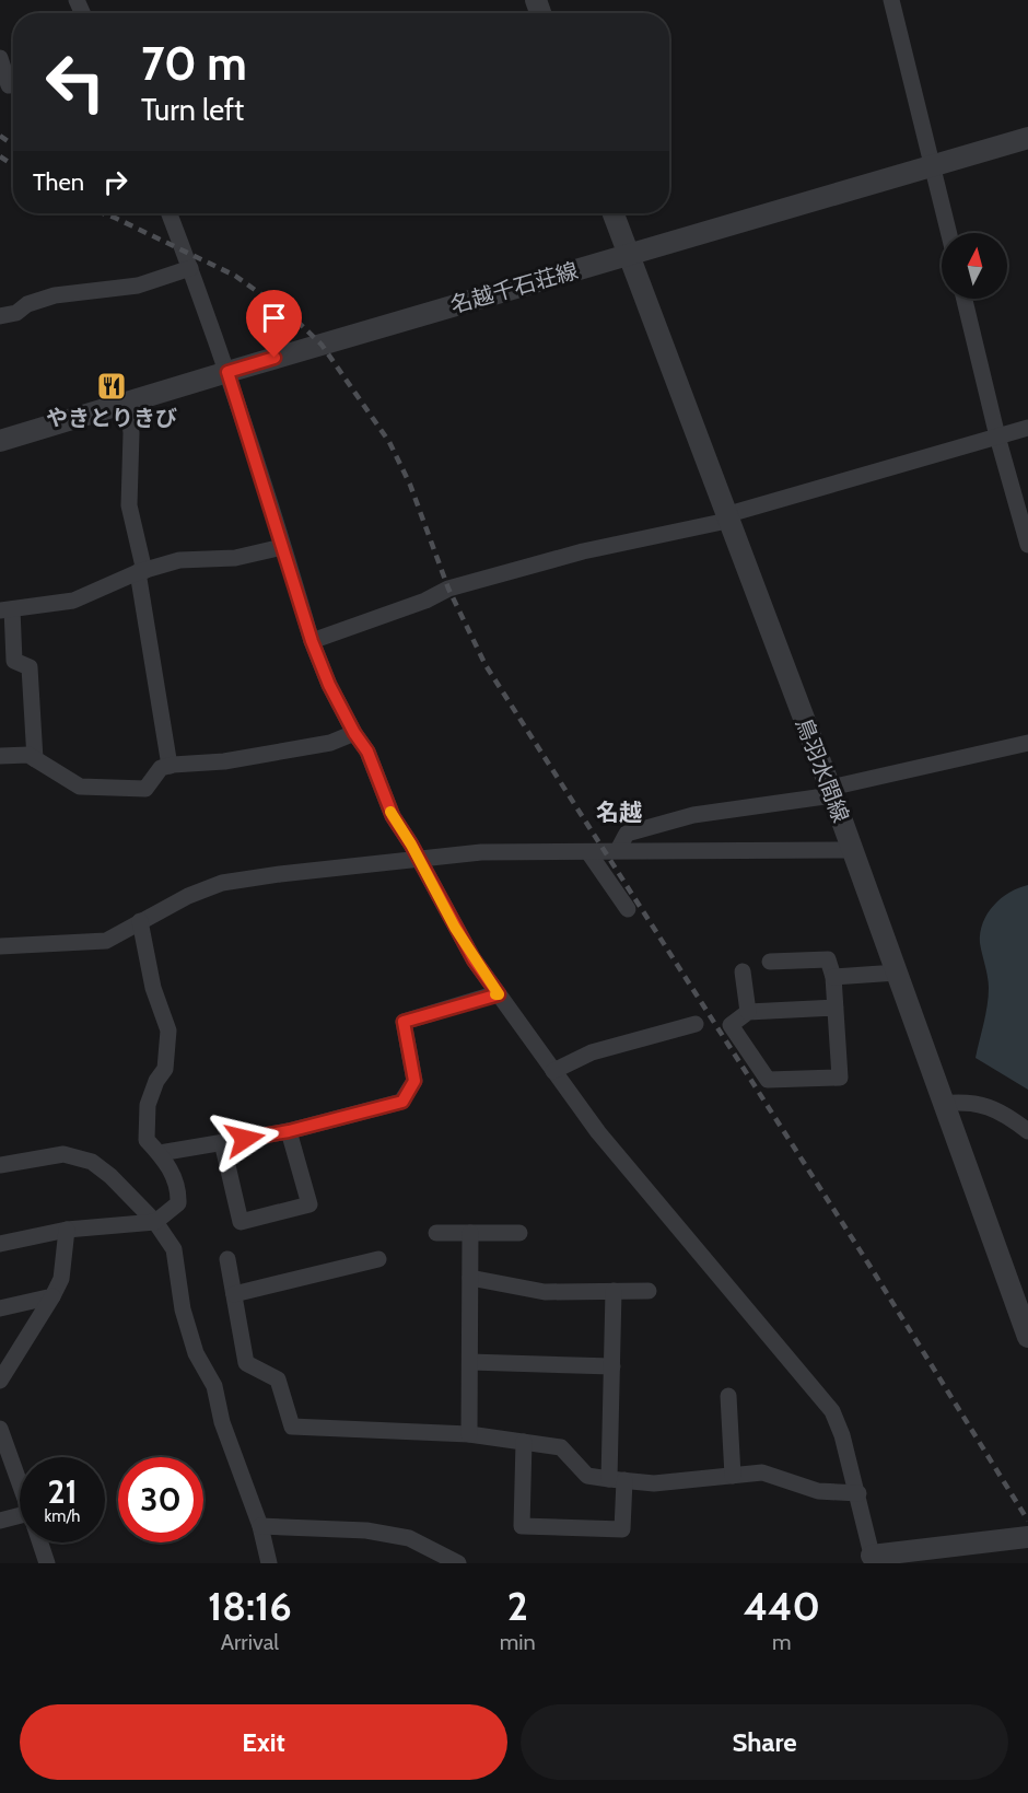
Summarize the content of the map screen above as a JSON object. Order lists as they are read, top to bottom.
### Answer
{
  "streets": {
    "street": ["名越千石荘線", "鳥羽水間線"]
  },
  "crossings": [
    ["名越千石荘線", "鳥羽水間線"]
  ],
  "districts": ["名越"],
  "places": {
    "restaurant": ["やきとりきび"]
  },
  "north": "top",
  "page": {
    "turn": ["70 m", "Turn left"],
    "then": "Then",
    "speed": "21 km/h",
    "limit": "30",
    "eta": [
      "18:16",
      "Arrival",
      "2",
      "min",
      "440",
      "m"
    ],
    "buttons": ["Exit", "Share"]
  }
}
